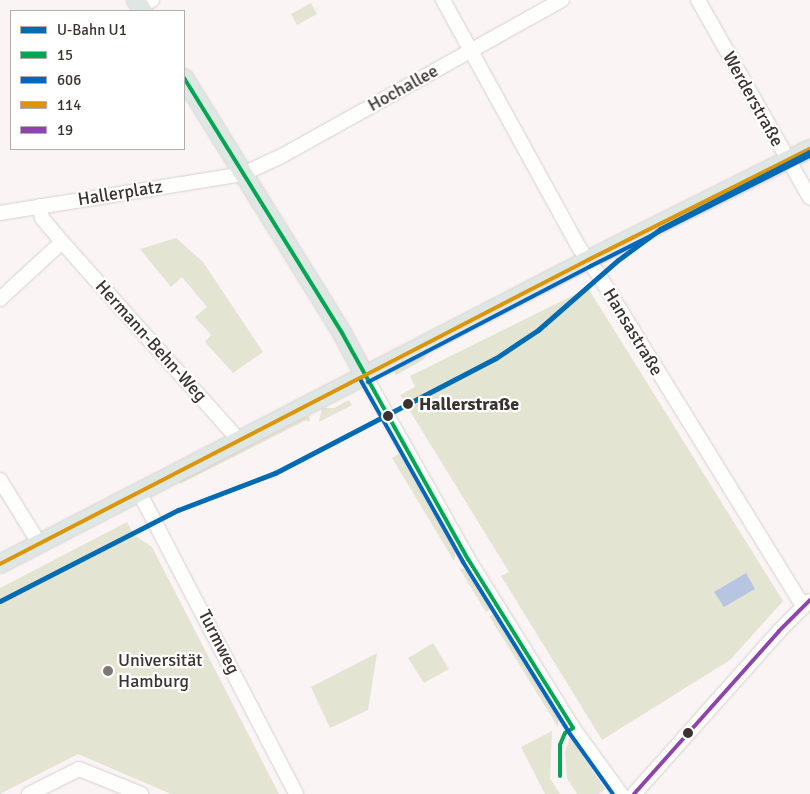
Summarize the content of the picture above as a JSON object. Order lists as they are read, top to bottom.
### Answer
{
  "streets": {
    "street": [
      "Hochallee",
      "Werderstraße",
      "Hallerplatz",
      "Hansastraße",
      "Hermann-Behn-Weg",
      "Turmweg"
    ]
  },
  "crossings": [
    ["Hochallee", "Hallerplatz"],
    ["Hochallee", "Hansastraße"]
  ],
  "places": ["Hallerstraße", "Universität Hamburg"],
  "lines": [
    "transit line 15",
    "transit line 114",
    "metro line U1",
    "transit line 606",
    "transit line 19"
  ],
  "legend": [
    "U-Bahn U1",
    "15",
    "606",
    "114",
    "19"
  ]
}
